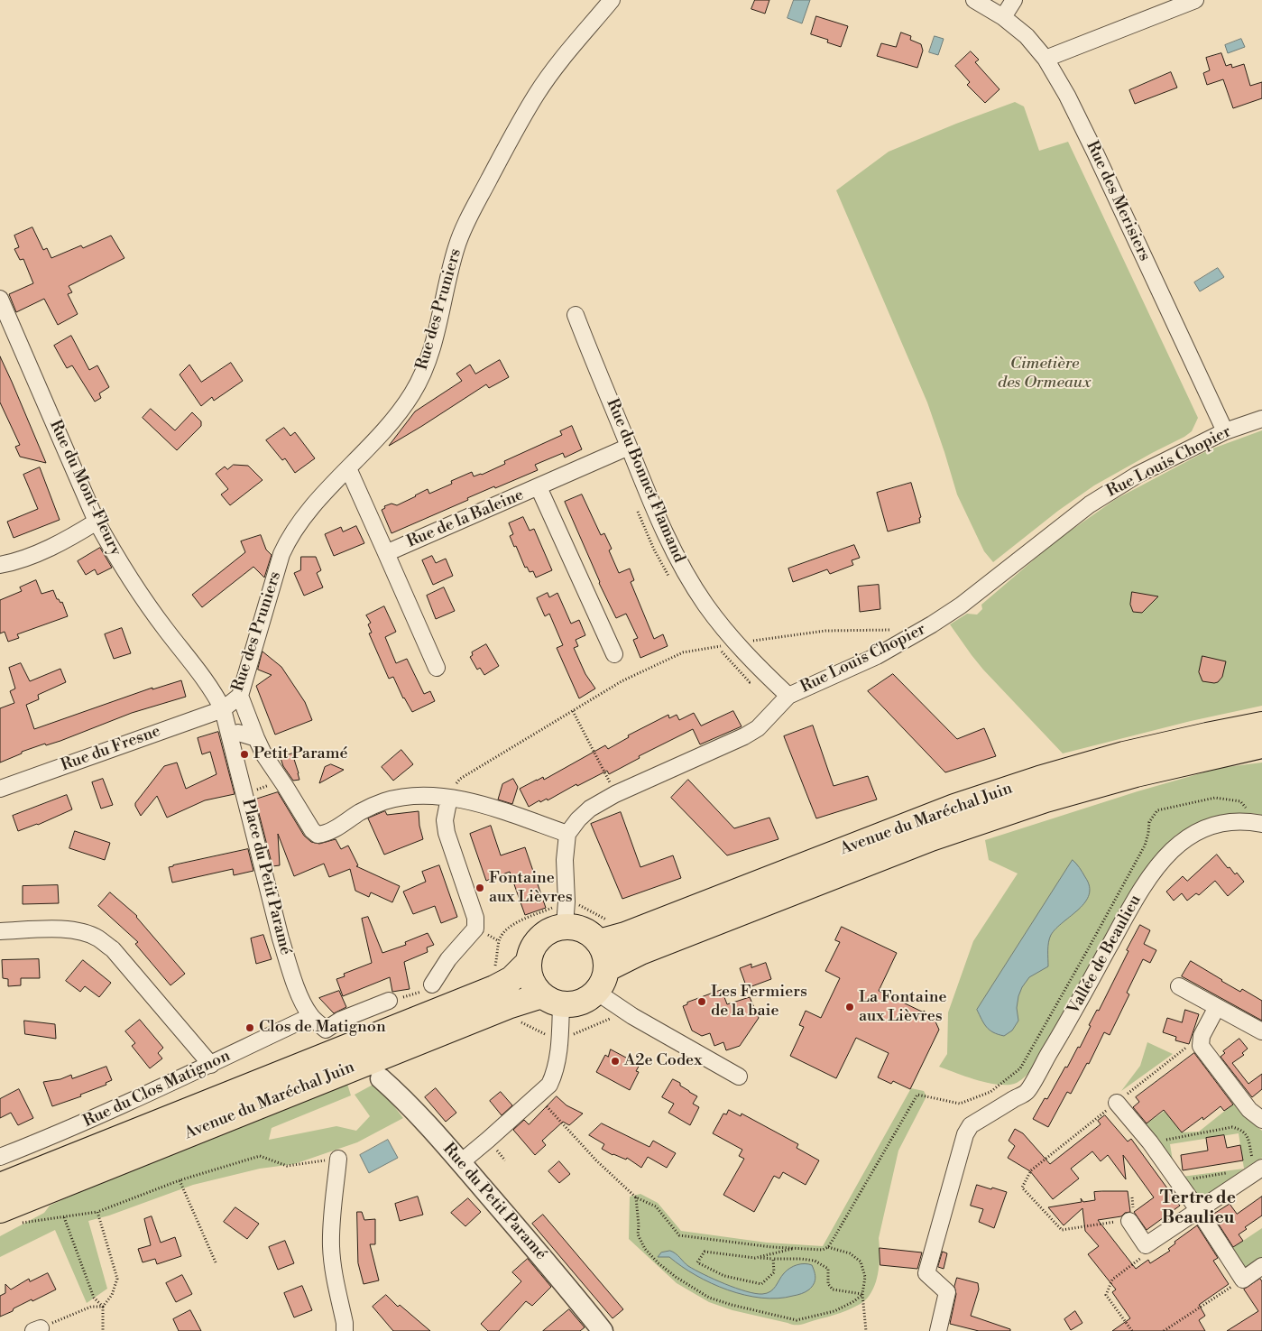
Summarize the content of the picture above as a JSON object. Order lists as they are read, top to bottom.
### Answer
{
  "streets": {
    "main road": ["Avenue du Maréchal Juin"],
    "street": [
      "Rue des Merisiers",
      "Rue des Pruniers",
      "Rue Louis Chopier",
      "Rue du Bonnet Flamand",
      "Rue du Mont-Fleury",
      "Rue de la Baleine",
      "Rue du Fresne",
      "Place du Petit Paramé",
      "Vallée de Beaulieu",
      "Rue du Clos Matignon",
      "Rue du Petit Paramé"
    ]
  },
  "crossings": [
    ["Rue des Merisiers", "Rue Louis Chopier"],
    ["Rue des Pruniers", "Rue du Mont-Fleury"],
    ["Rue des Pruniers", "Rue du Fresne"],
    ["Rue des Pruniers", "Place du Petit Paramé"],
    ["Rue Louis Chopier", "Rue du Bonnet Flamand"],
    ["Rue du Bonnet Flamand", "Rue de la Baleine"],
    ["Rue du Mont-Fleury", "Rue du Fresne"],
    ["Rue du Mont-Fleury", "Place du Petit Paramé"],
    ["Rue du Fresne", "Place du Petit Paramé"],
    ["Place du Petit Paramé", "Rue du Clos Matignon"]
  ],
  "districts": ["Tertre de Beaulieu"],
  "parks": ["Cimetière des Ormeaux"],
  "places": [
    "Petit Paramé",
    "Fontaine aux Lièvres",
    "Les Fermiers de la baie",
    "La Fontaine aux Lièvres",
    "Clos de Matignon",
    "A2e Codex"
  ]
}
